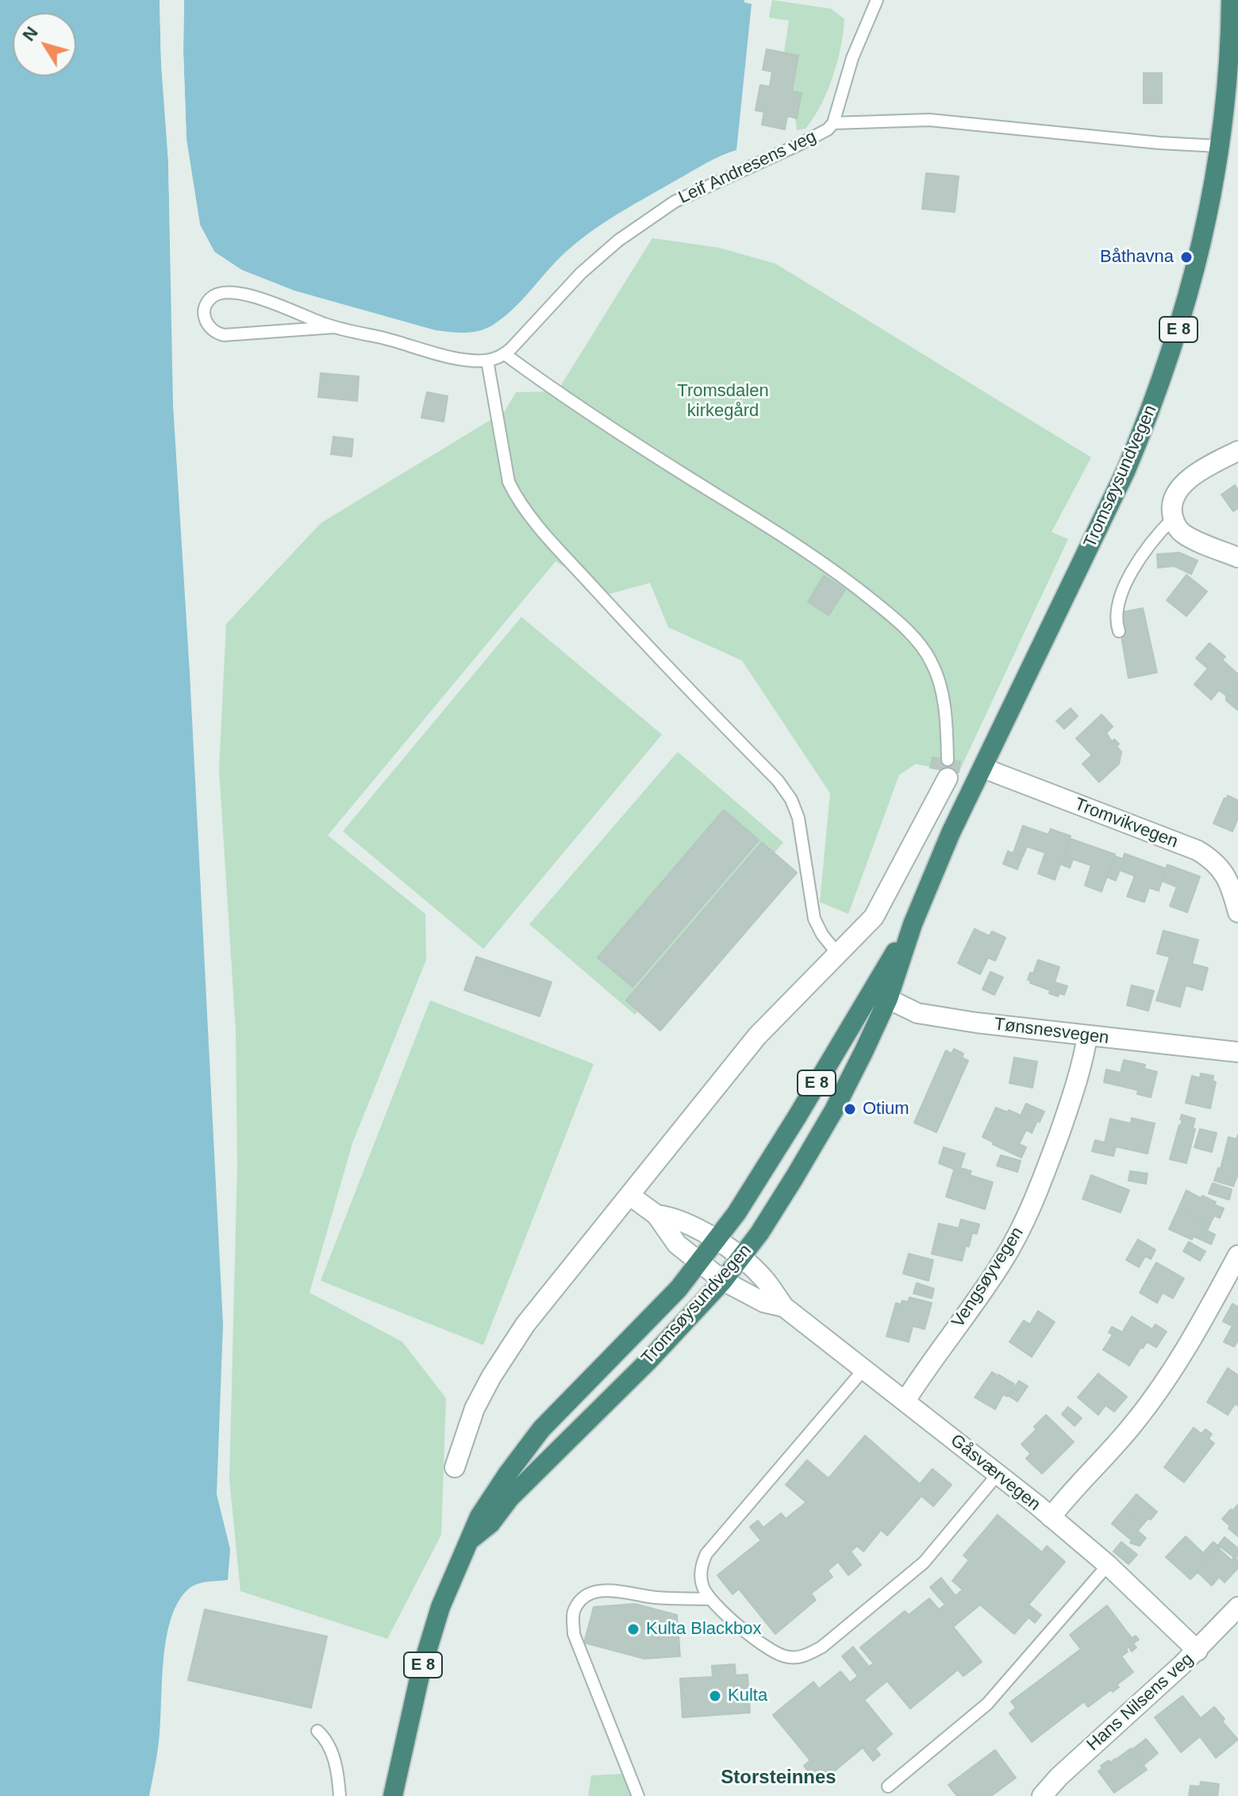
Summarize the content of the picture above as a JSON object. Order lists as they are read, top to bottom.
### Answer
{
  "streets": {
    "highway": ["E 8", "Tromsøysundvegen"],
    "street": [
      "Tromvikvegen",
      "Tønsnesvegen",
      "Vengsøyvegen",
      "Gåsværvegen",
      "Hans Nilsens veg"
    ],
    "lane": ["Leif Andresens veg"]
  },
  "crossings": [
    ["Leif Andresens veg", "Tromsøysundvegen"],
    ["Tromsøysundvegen", "Tromvikvegen"],
    ["Tromsøysundvegen", "Tønsnesvegen"],
    ["Tromsøysundvegen", "Gåsværvegen"],
    ["Tønsnesvegen", "Vengsøyvegen"],
    ["Vengsøyvegen", "Gåsværvegen"],
    ["Gåsværvegen", "Hans Nilsens veg"]
  ],
  "districts": ["Storsteinnes"],
  "parks": ["Tromsdalen kirkegård"],
  "places": [
    "Båthavna",
    "Otium",
    "Kulta Blackbox",
    "Kulta"
  ],
  "north": "top left"
}
